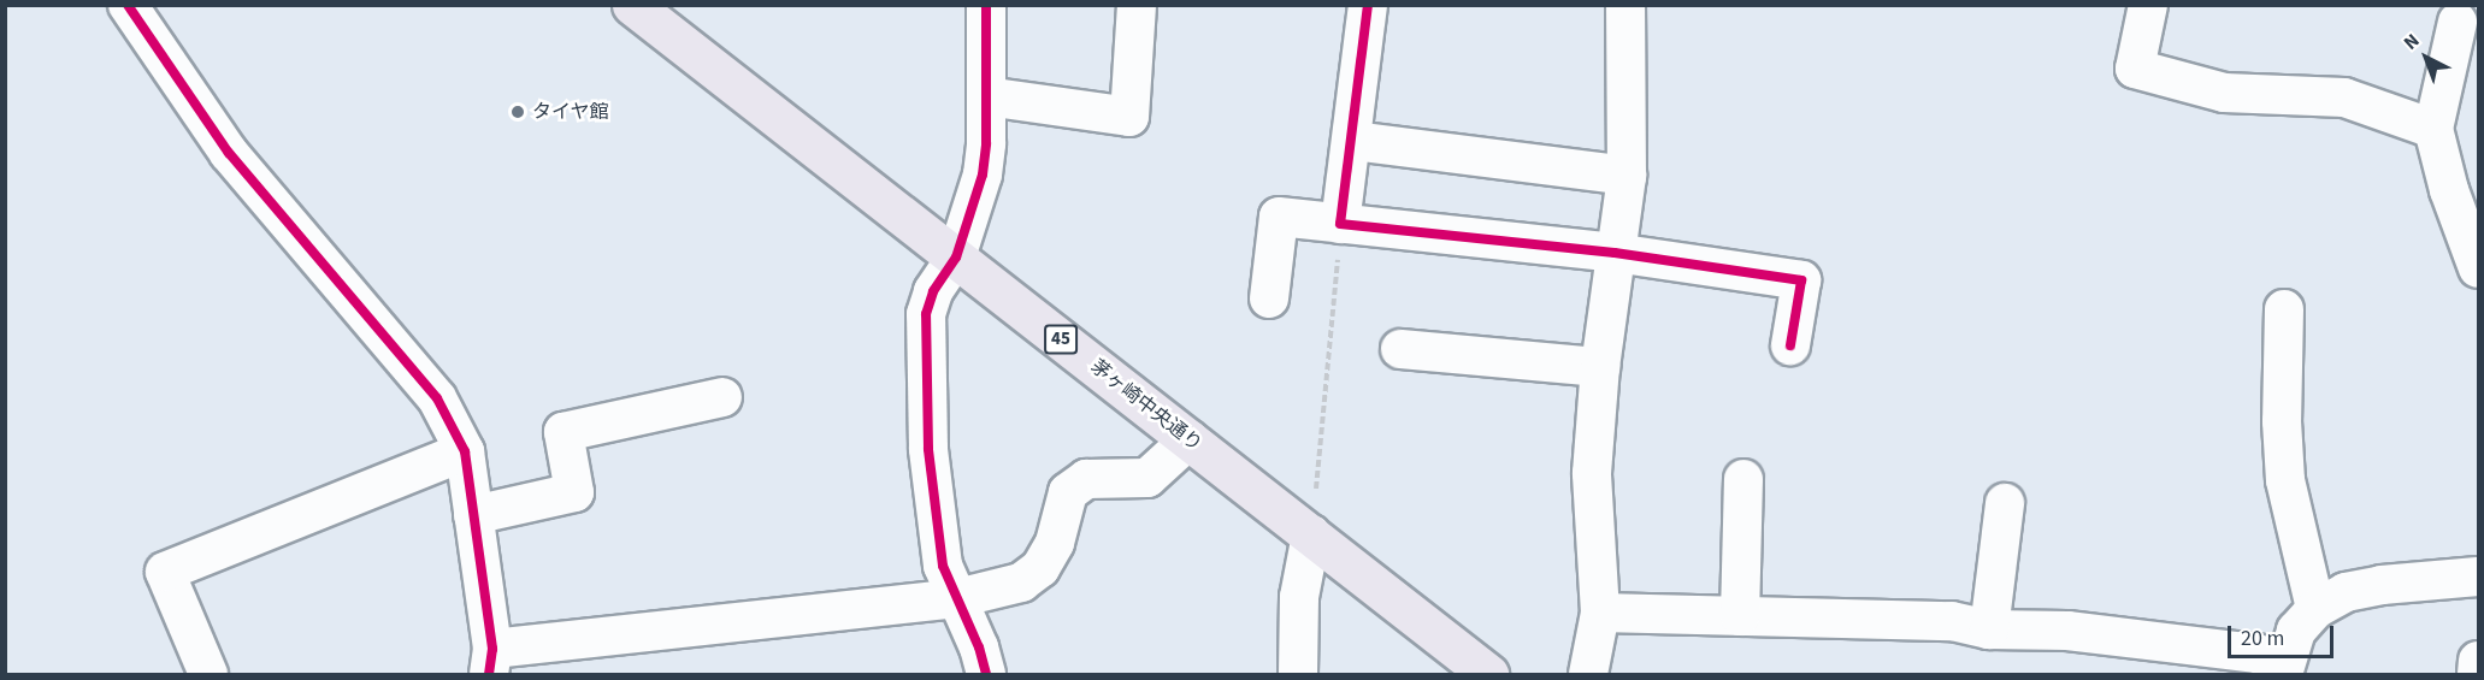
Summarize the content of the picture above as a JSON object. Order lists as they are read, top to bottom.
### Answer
{
  "streets": {
    "main road": ["45", "茅ヶ崎中央通り"]
  },
  "places": ["タイヤ館"],
  "scale_bar": "20 m",
  "north": "top left"
}
